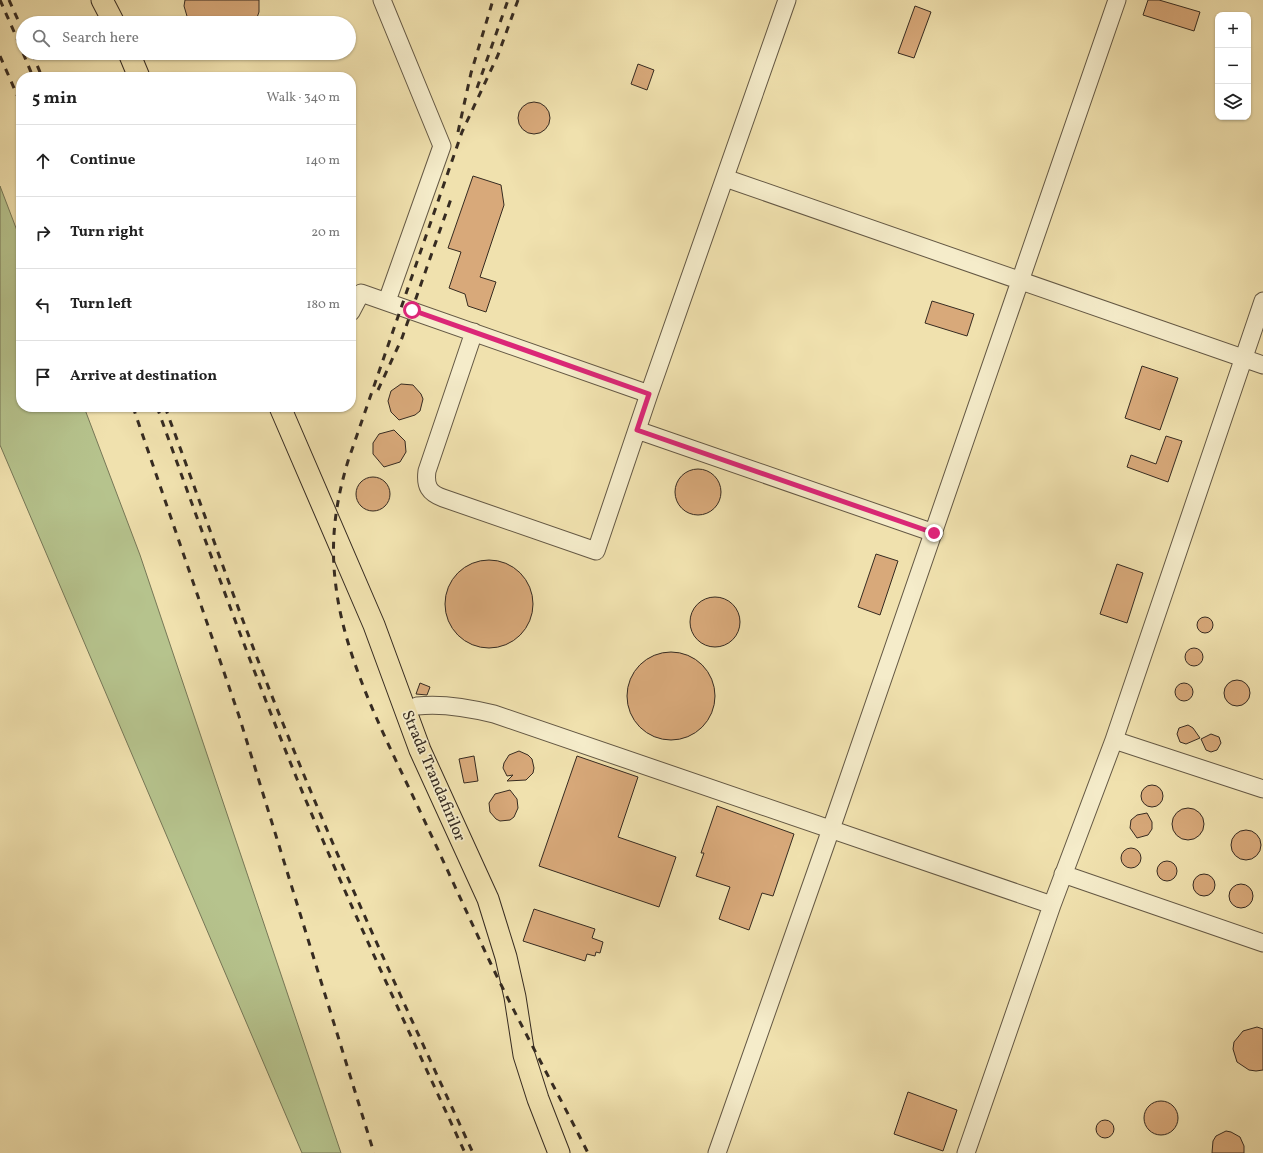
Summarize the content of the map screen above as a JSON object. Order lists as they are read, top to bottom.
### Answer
{
  "streets": {
    "main road": ["Strada Trandafirilor"]
  },
  "page": {
    "map_buttons": ["+", "−"],
    "search": "Search here",
    "heading": ["5 min", "Walk · 340 m"],
    "list": [
      ["Continue", "140 m"],
      ["Turn right", "20 m"],
      ["Turn left", "180 m"],
      "Arrive at destination"
    ]
  }
}
